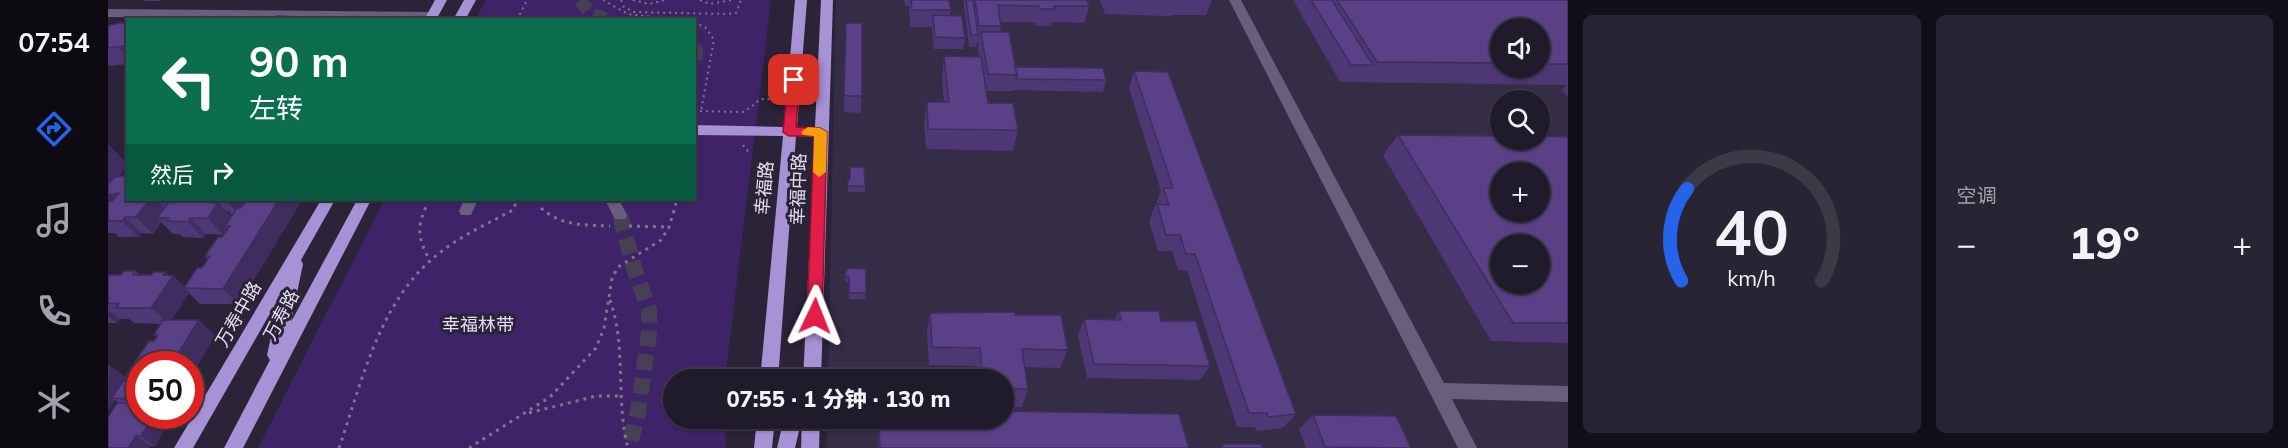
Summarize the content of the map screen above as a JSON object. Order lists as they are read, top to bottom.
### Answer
{
  "streets": {
    "main road": [
      "幸福路",
      "幸福中路",
      "万寿中路",
      "万寿路"
    ]
  },
  "parks": ["幸福林带"],
  "page": {
    "tabs": "07:54",
    "tile": "空调",
    "map_buttons": ["+", "−"],
    "turn": ["90 m", "左转"],
    "then": "然后",
    "heat": ["−", "19°", "+"],
    "limit": "50",
    "trip": "07:55 · 1 分钟 · 130 m",
    "gauge": ["40", "km/h"]
  }
}
